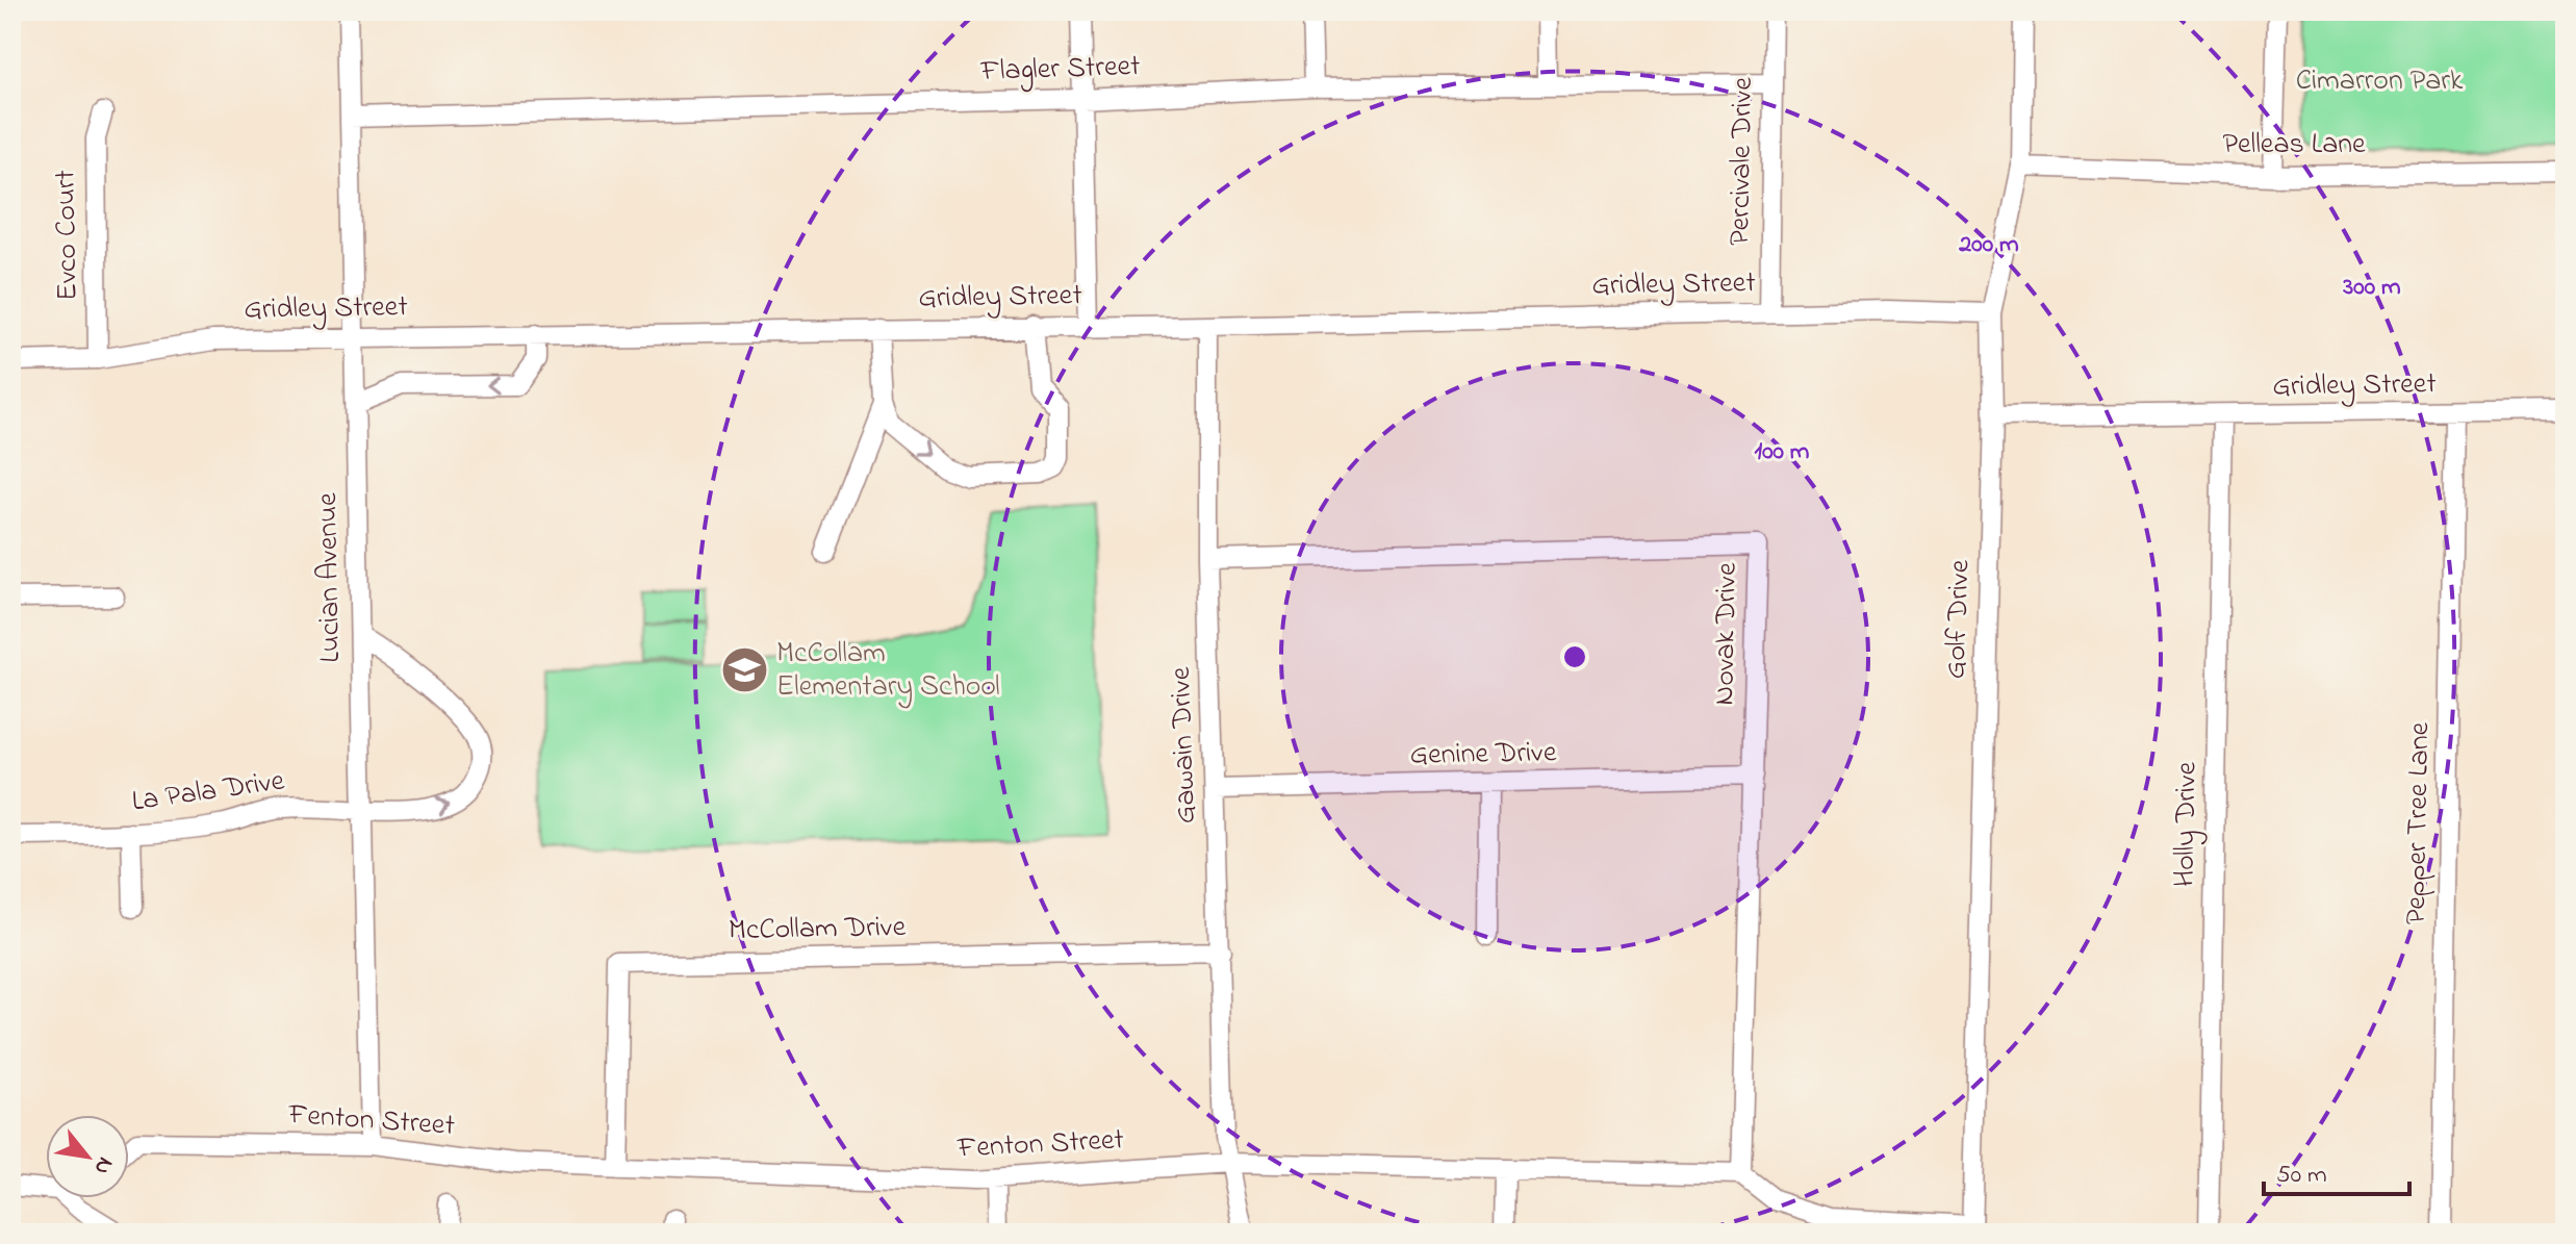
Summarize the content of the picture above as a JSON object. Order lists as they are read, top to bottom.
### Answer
{
  "streets": {
    "street": [
      "Flagler Street",
      "Pelleas Lane",
      "Percivale Drive",
      "Evco Court",
      "Gridley Street",
      "Lucian Avenue",
      "Golf Drive",
      "Novak Drive",
      "Gawain Drive",
      "Genine Drive",
      "La Pala Drive",
      "Pepper Tree Lane",
      "Holly Drive",
      "McCollam Drive",
      "Fenton Street"
    ]
  },
  "crossings": [
    ["Flagler Street", "Percivale Drive"],
    ["Flagler Street", "Lucian Avenue"],
    ["Pelleas Lane", "Golf Drive"],
    ["Percivale Drive", "Gridley Street"],
    ["Evco Court", "Gridley Street"],
    ["Gridley Street", "Lucian Avenue"],
    ["Gridley Street", "Golf Drive"],
    ["Gridley Street", "Gawain Drive"],
    ["Gridley Street", "Pepper Tree Lane"],
    ["Gridley Street", "Holly Drive"],
    ["Lucian Avenue", "La Pala Drive"],
    ["Lucian Avenue", "Fenton Street"],
    ["Novak Drive", "Gawain Drive"],
    ["Novak Drive", "Genine Drive"],
    ["Novak Drive", "Fenton Street"],
    ["Gawain Drive", "Genine Drive"],
    ["Gawain Drive", "McCollam Drive"],
    ["Gawain Drive", "Fenton Street"],
    ["McCollam Drive", "Fenton Street"]
  ],
  "parks": ["Cimarron Park"],
  "places": {
    "school or university": ["McCollam Elementary School"]
  },
  "scale_bar": "50 m",
  "north": "bottom right",
  "rings": ["200 m", "300 m", "100 m"]
}
